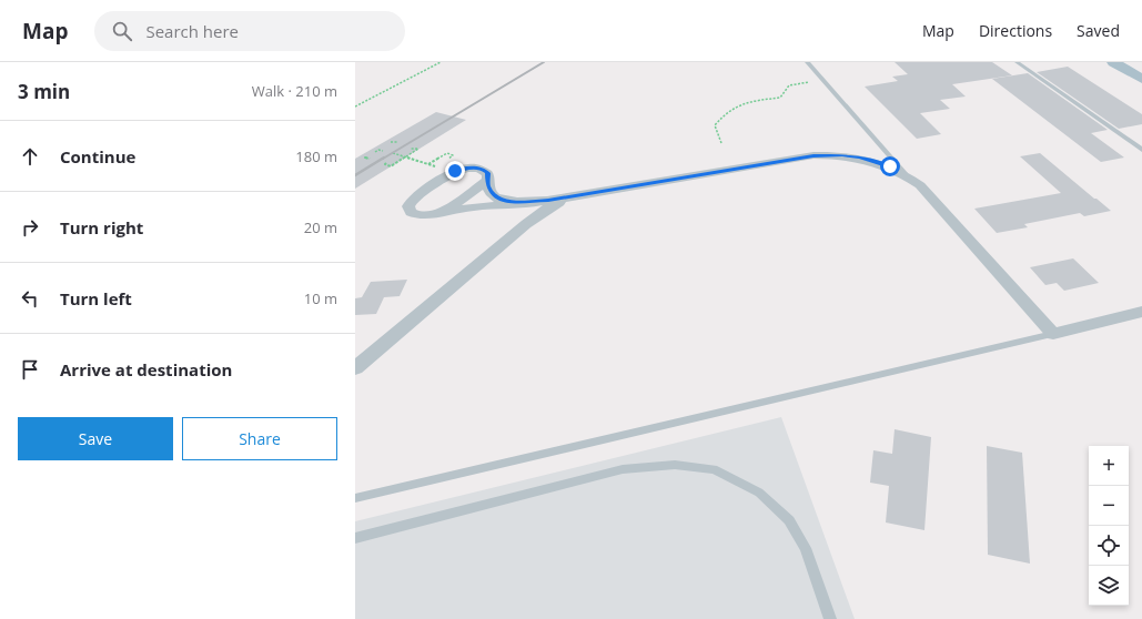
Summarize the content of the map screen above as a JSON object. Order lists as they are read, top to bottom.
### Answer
{
  "page": {
    "header": "Map",
    "search": "Search here",
    "nav": ["Map", "Directions", "Saved"],
    "heading": ["3 min", "Walk · 210 m"],
    "list": [
      ["Continue", "180 m"],
      ["Turn right", "20 m"],
      ["Turn left", "10 m"],
      "Arrive at destination"
    ],
    "buttons": ["Save", "Share"],
    "map_buttons": ["+", "−"]
  }
}
